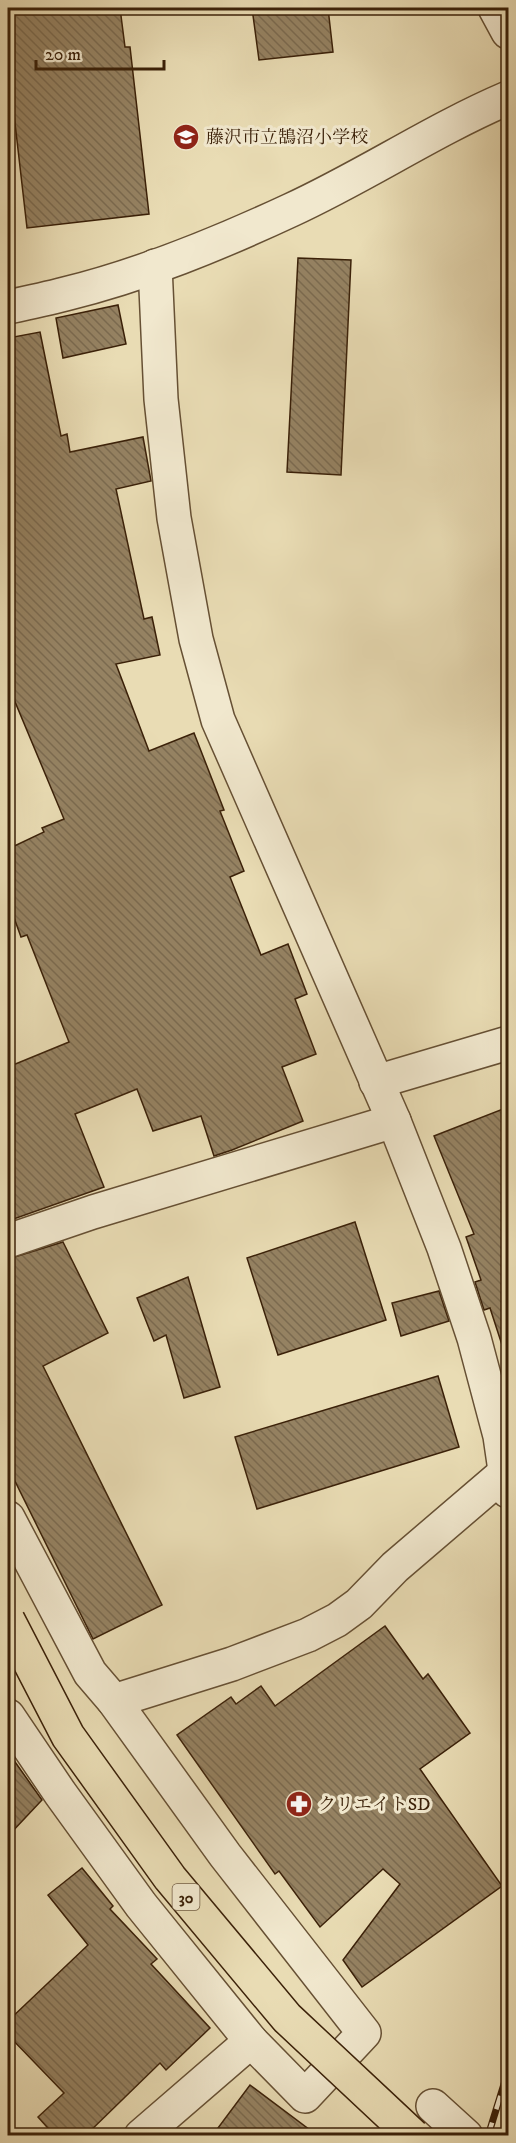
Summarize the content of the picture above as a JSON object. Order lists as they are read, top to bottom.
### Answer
{
  "streets": {
    "main road": ["30"]
  },
  "places": {
    "school or university": ["藤沢市立鵠沼小学校"],
    "pharmacy": ["クリエイトSD"]
  },
  "scale_bar": "20 m"
}
